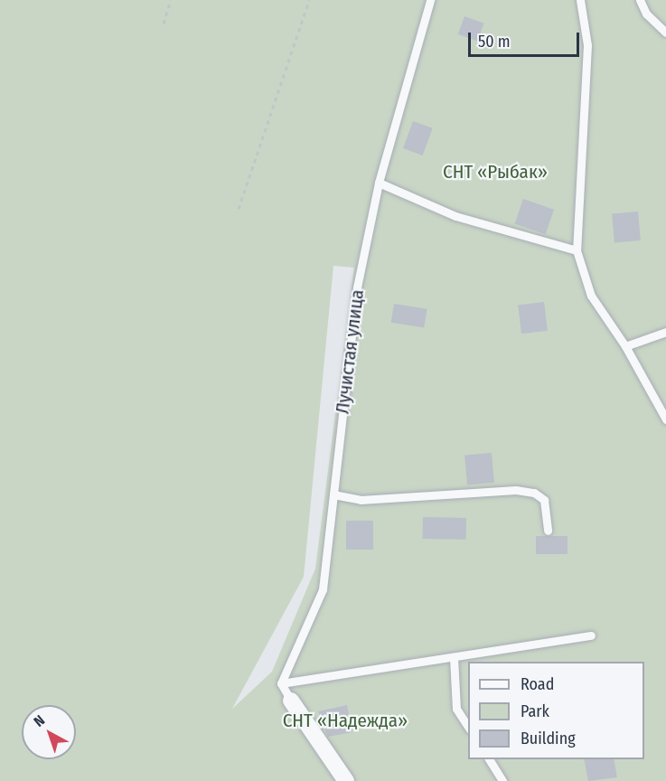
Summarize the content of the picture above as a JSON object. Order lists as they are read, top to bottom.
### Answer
{
  "streets": {
    "lane": ["Лучистая улица"]
  },
  "parks": ["СНТ «Рыбак»", "СНТ «Надежда»"],
  "legend": ["Road", "Park", "Building"],
  "scale_bar": "50 m",
  "north": "top left"
}
